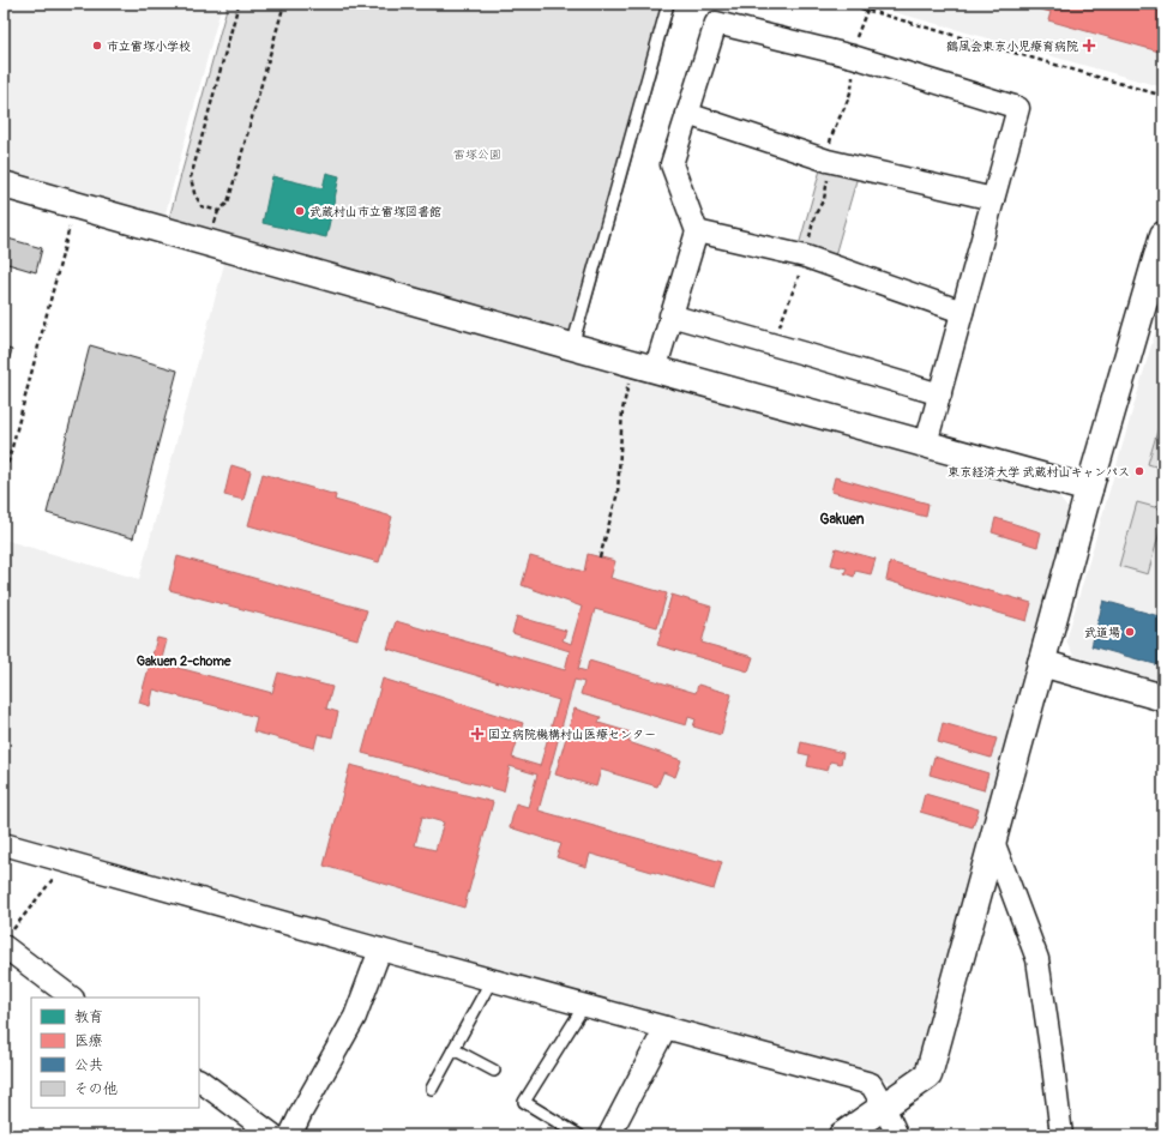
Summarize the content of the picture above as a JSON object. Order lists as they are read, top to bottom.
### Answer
{
  "districts": ["Gakuen", "Gakuen 2-chome"],
  "parks": ["雷塚公園"],
  "places": {
    "other": [
      "市立雷塚小学校",
      "武蔵村山市立雷塚図書館",
      "東京経済大学 武蔵村山キャンパス",
      "武道場"
    ],
    "health": ["鶴風会東京小児療育病院", "国立病院機構村山医療センター"]
  },
  "legend": [
    "教育",
    "医療",
    "公共",
    "その他"
  ]
}
